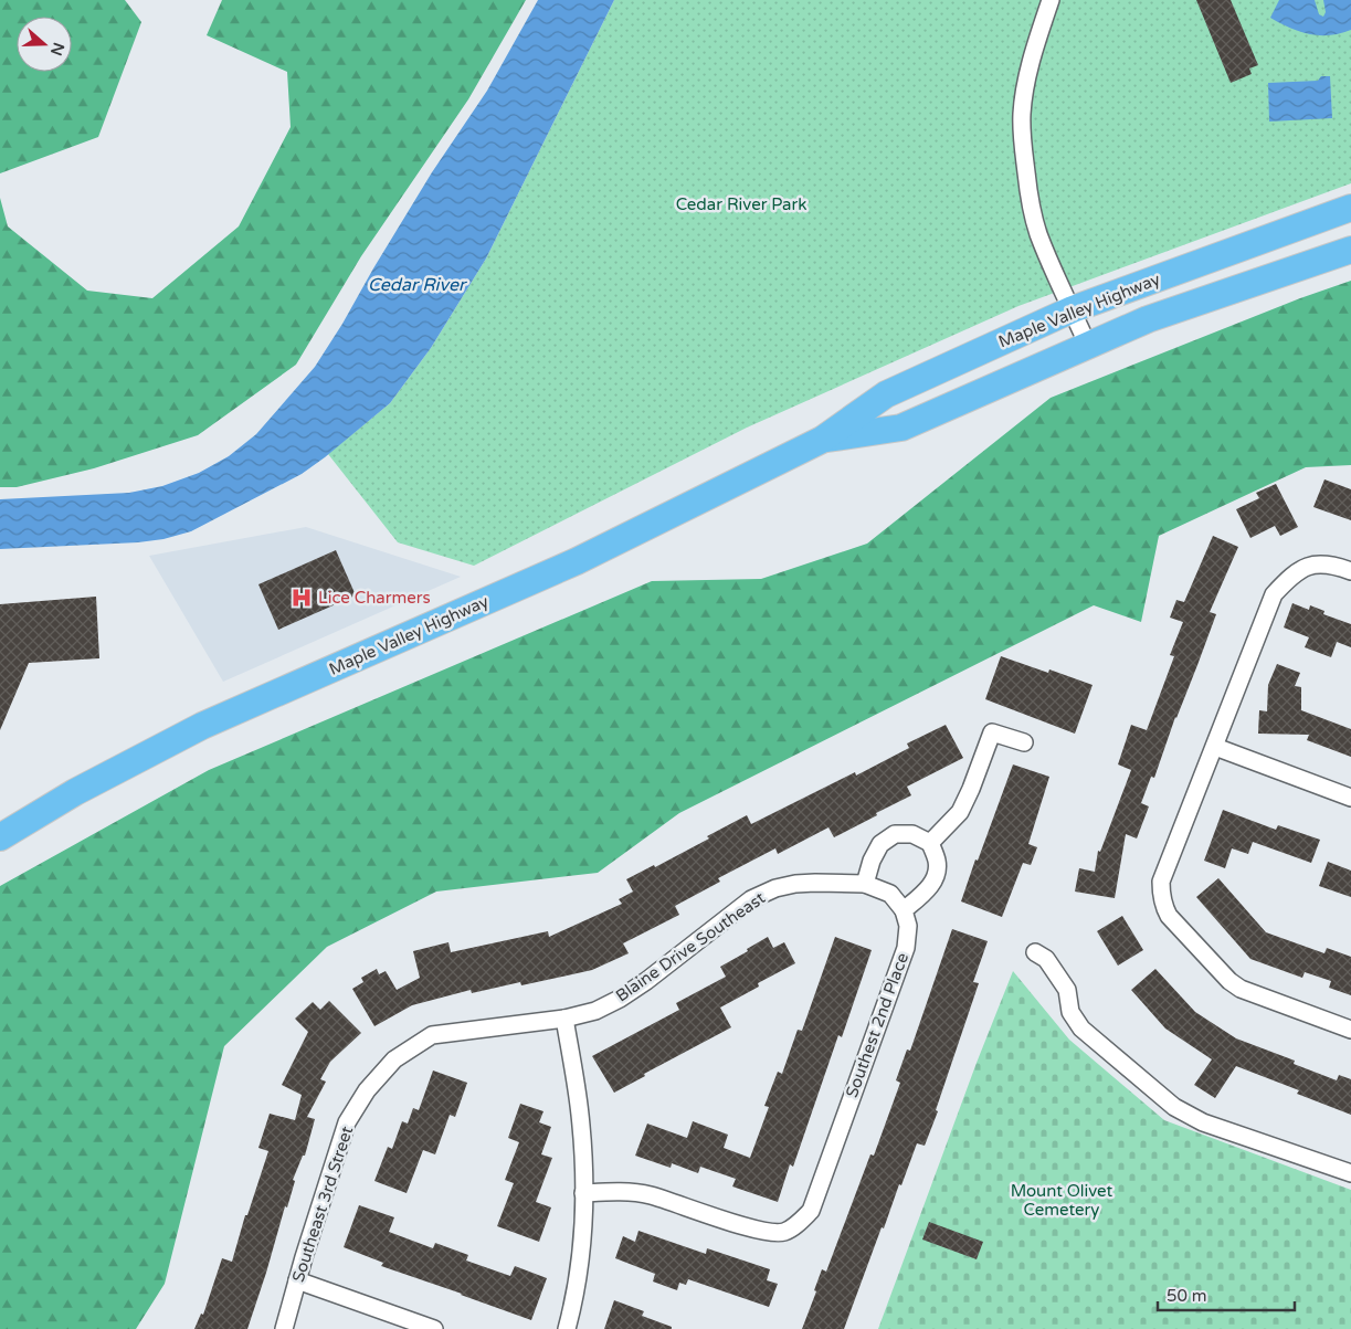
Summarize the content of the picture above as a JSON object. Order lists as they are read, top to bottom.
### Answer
{
  "streets": {
    "main road": ["Maple Valley Highway"],
    "street": ["Blaine Drive Southeast", "Southest 2nd Place", "Southeast 3rd Street"]
  },
  "crossings": [
    ["Blaine Drive Southeast", "Southest 2nd Place"],
    ["Blaine Drive Southeast", "Southeast 3rd Street"]
  ],
  "water": ["Cedar River"],
  "parks": ["Cedar River Park", "Mount Olivet Cemetery"],
  "places": {
    "hospital": ["Lice Charmers"]
  },
  "scale_bar": "50 m",
  "north": "right"
}
